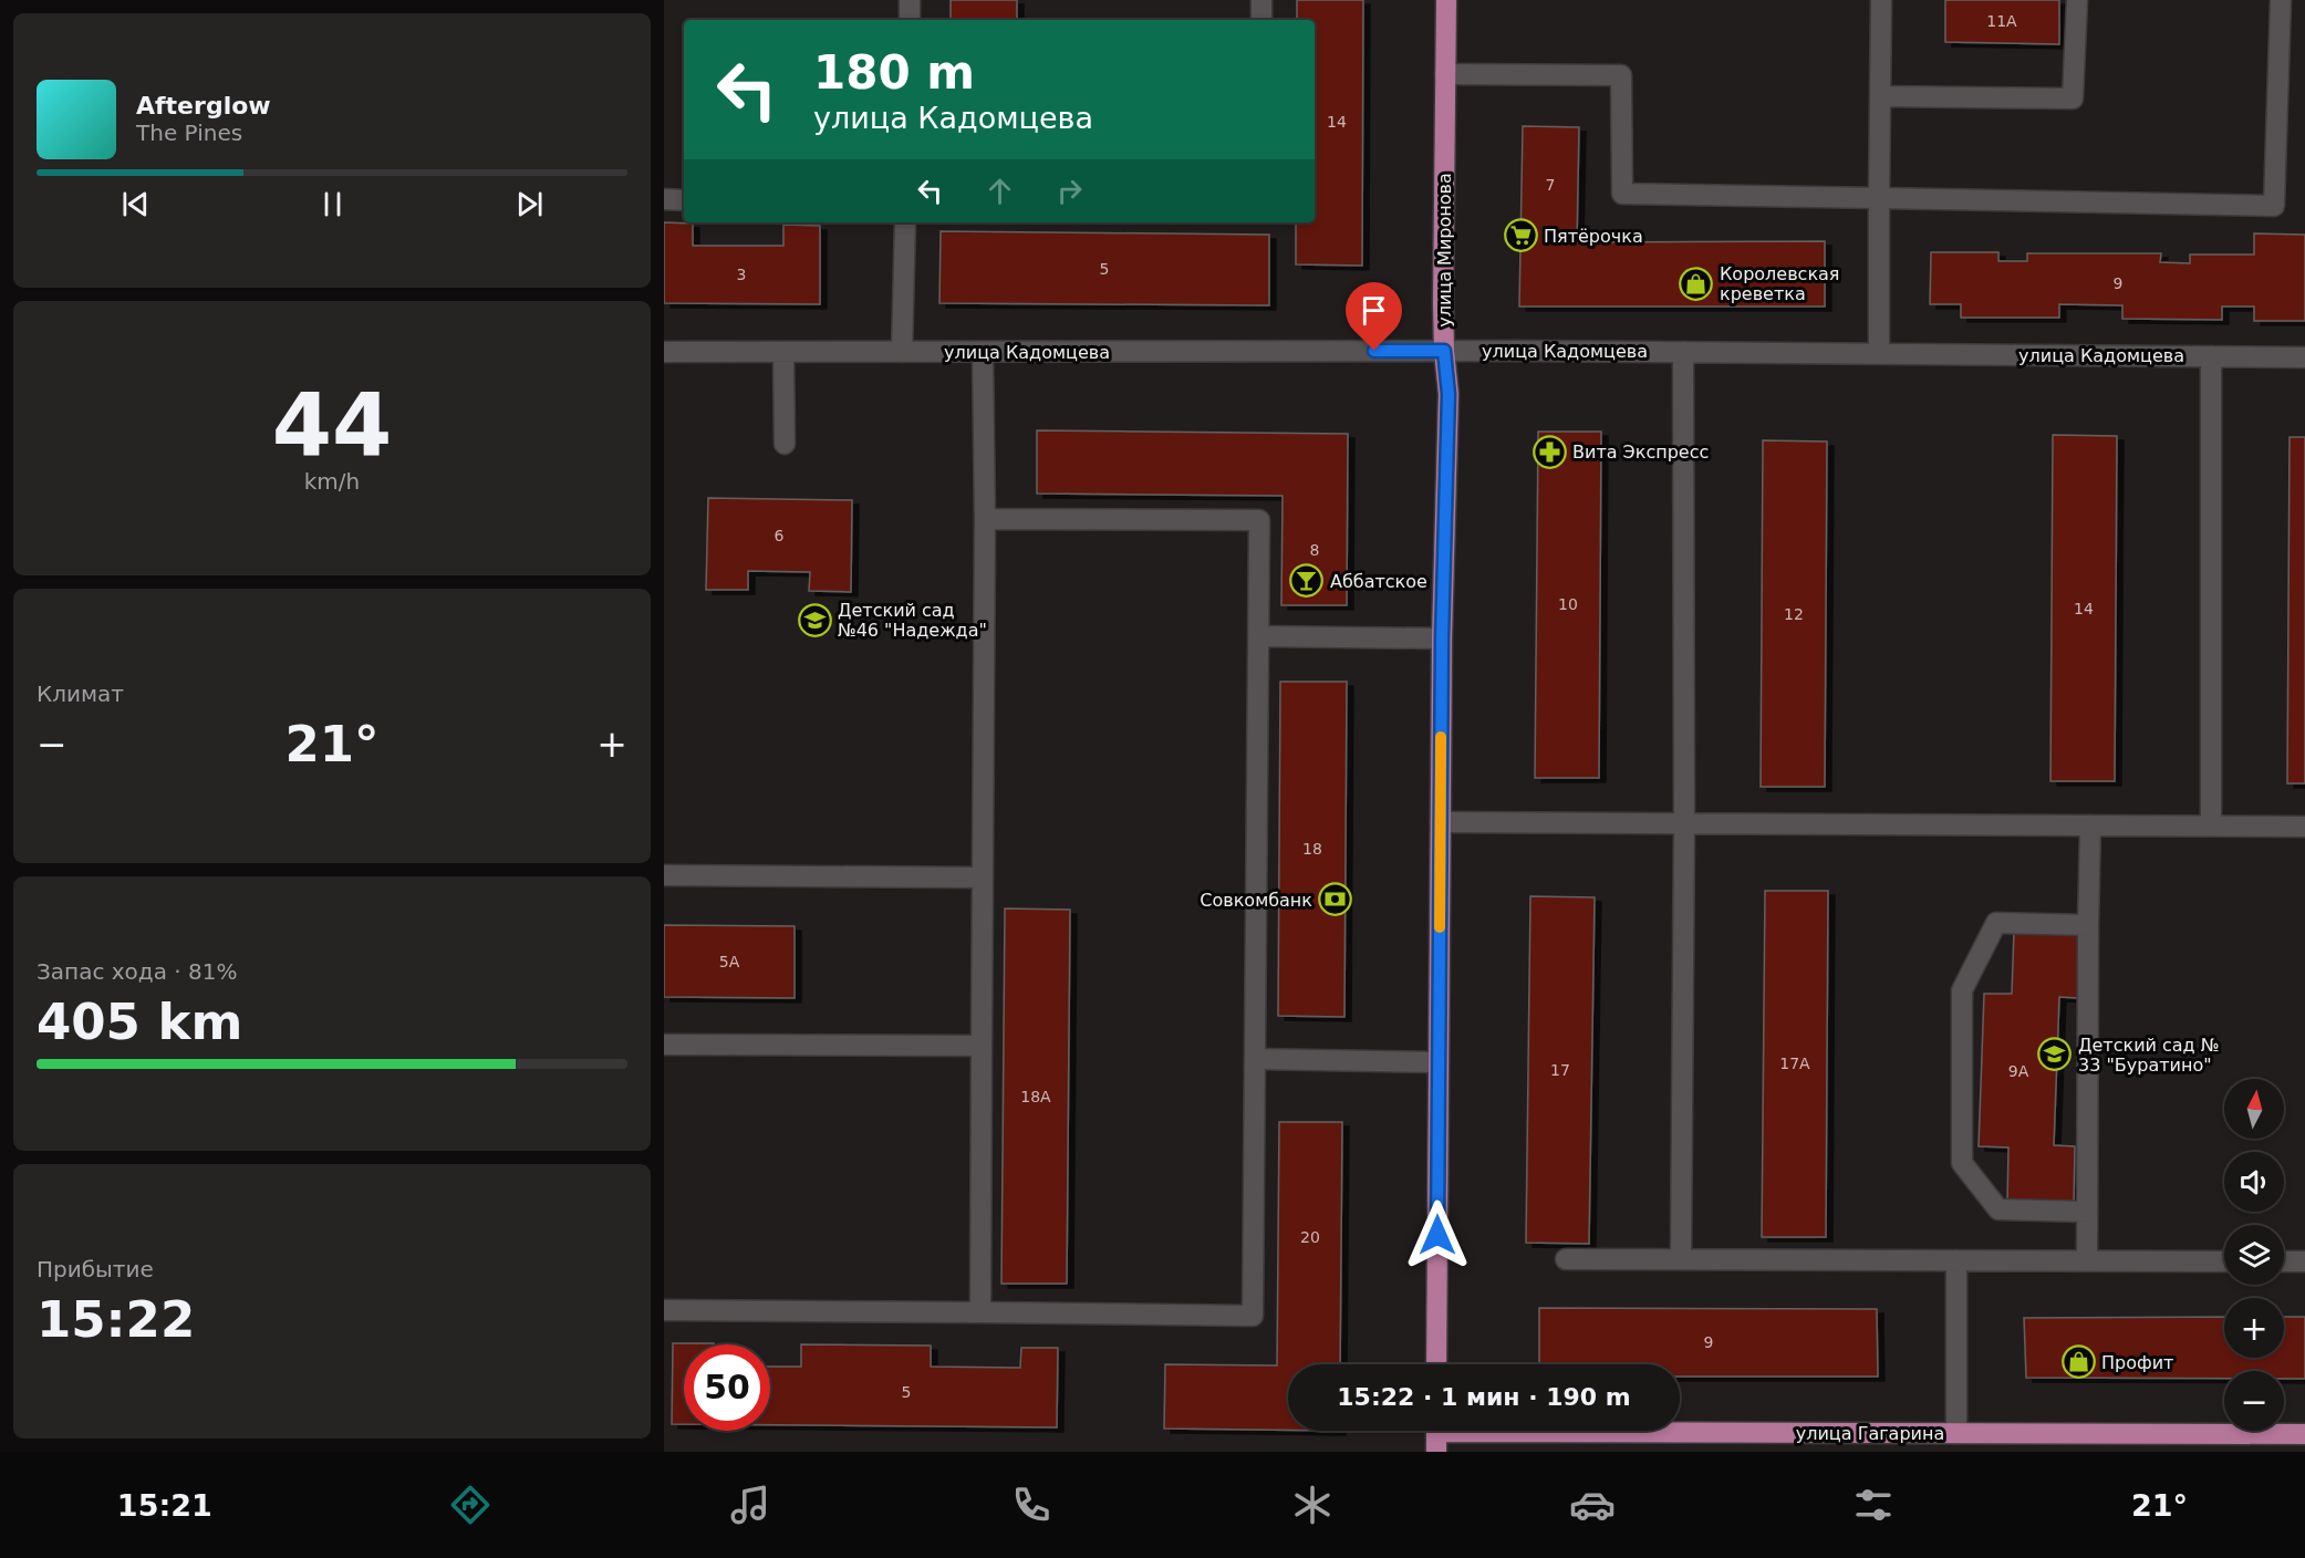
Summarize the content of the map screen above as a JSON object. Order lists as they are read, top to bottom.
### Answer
{
  "streets": {
    "main road": ["улица Миронова", "улица Гагарина"],
    "street": ["улица Кадомцева"]
  },
  "crossings": [
    ["улица Миронова", "улица Кадомцева"]
  ],
  "places": {
    "supermarket": ["Пятёрочка"],
    "shop": ["Королевская креветка", "Профит"],
    "pharmacy": ["Вита Экспресс"],
    "bar": ["Аббатское"],
    "school or university": ["Детский сад №46 \"Надежда\"", "Детский сад № 33 \"Буратино\""],
    "bank": ["Совкомбанк"]
  },
  "house_numbers": [
    "11А",
    "14",
    "7",
    "5",
    "3",
    "9",
    "6",
    "8",
    "10",
    "14",
    "12",
    "18",
    "5А",
    "17А",
    "17",
    "9А",
    "18А",
    "20",
    "9",
    "5"
  ],
  "north": "top",
  "page": {
    "turn": ["180 m", "улица Кадомцева"],
    "song": ["Afterglow", "The Pines"],
    "tile": [
      ["44", "km/h"],
      "Климат",
      ["Запас хода · 81%", "405 km"],
      ["Прибытие", "15:22"]
    ],
    "heat": ["−", "21°", "+"],
    "map_buttons": ["+", "−"],
    "limit": "50",
    "trip": "15:22 · 1 мин · 190 m",
    "tabs": ["15:21", "21°"]
  }
}
